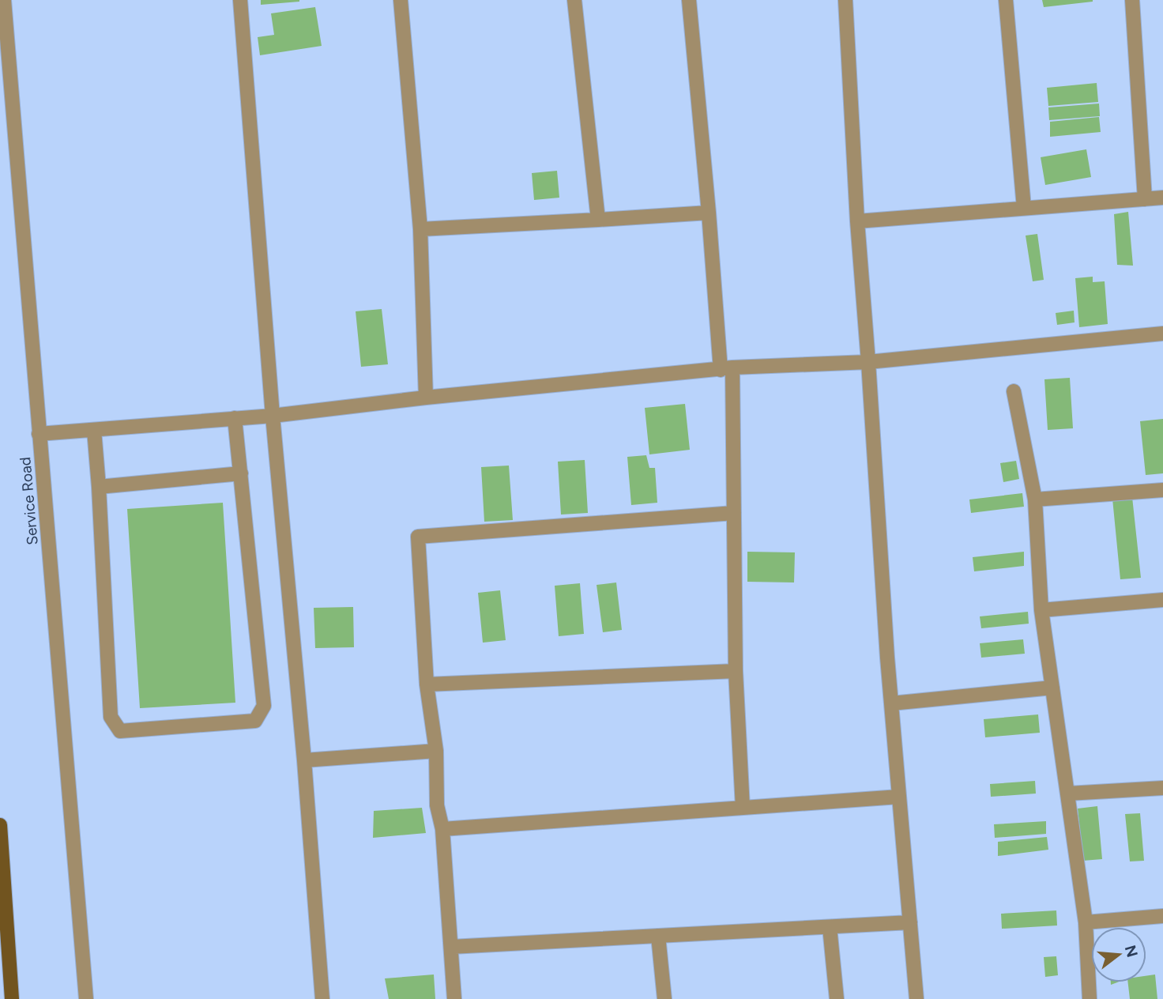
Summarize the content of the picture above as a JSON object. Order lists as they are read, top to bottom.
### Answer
{
  "streets": {
    "street": ["Service Road"]
  },
  "north": "right"
}
